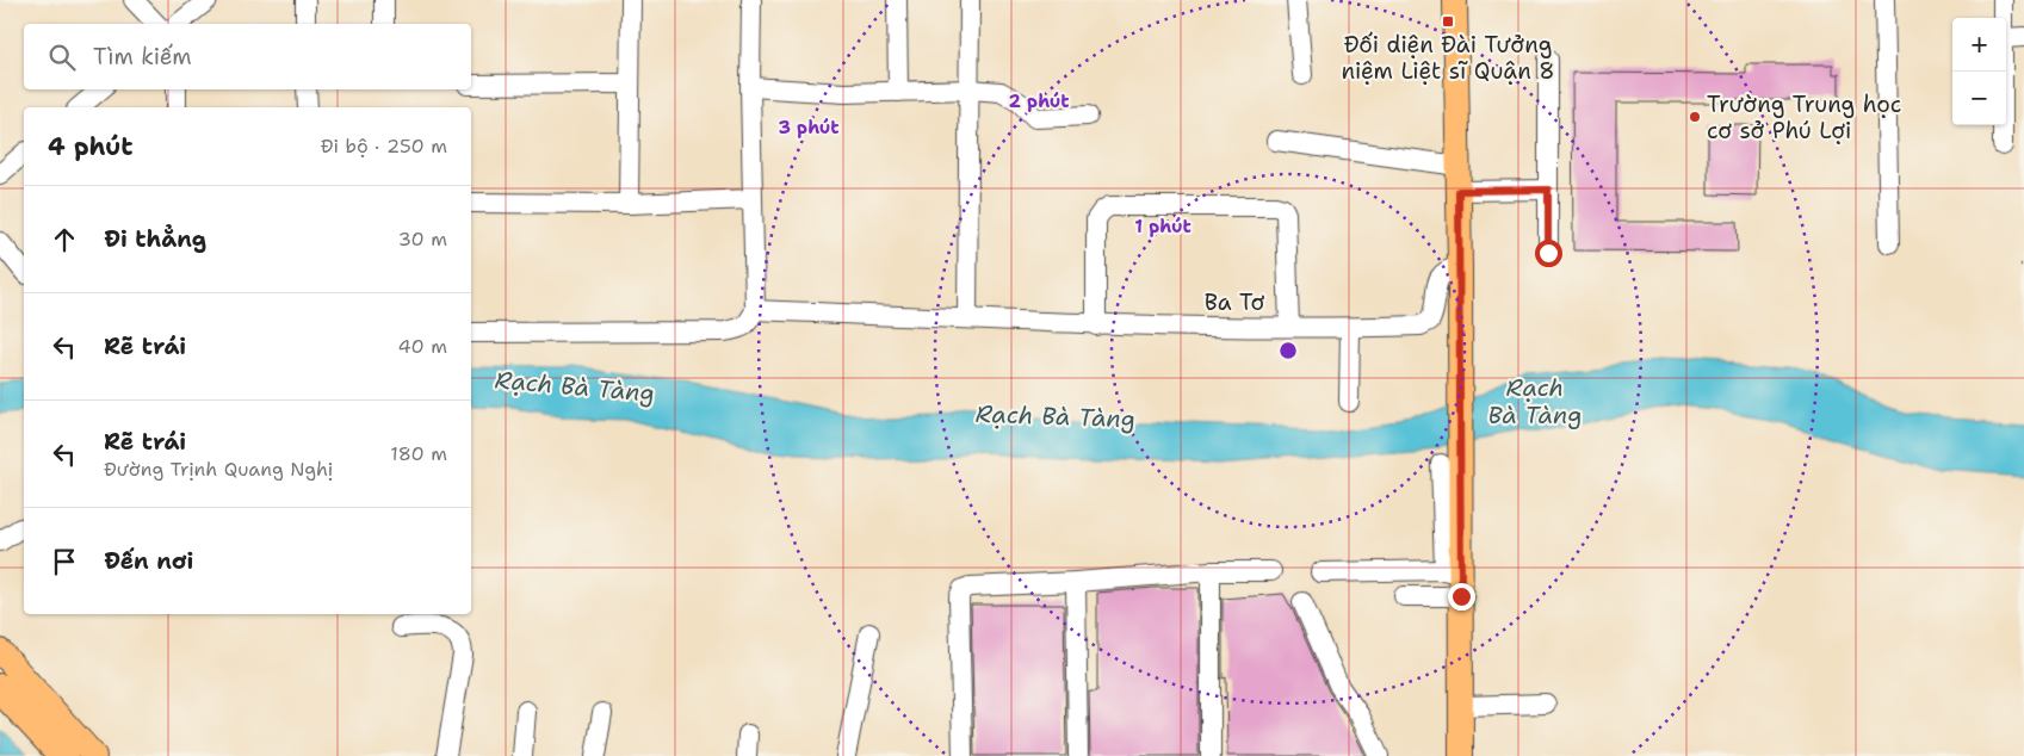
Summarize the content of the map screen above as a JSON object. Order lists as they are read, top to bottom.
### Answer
{
  "streets": {
    "street": ["Ba Tơ"]
  },
  "water": ["Rạch Bà Tàng"],
  "places": {
    "transit": ["Đối diện Đài Tưởng niệm Liệt sĩ Quận 8"],
    "other": ["Trường Trung học cơ sở Phú Lợi"]
  },
  "page": {
    "map_buttons": ["+", "−"],
    "search": "Tìm kiếm",
    "heading": ["4 phút", "Đi bộ · 250 m"],
    "list": [
      ["Đi thẳng", "30 m"],
      ["Rẽ trái", "40 m"],
      ["Rẽ trái", "Đường Trịnh Quang Nghị", "180 m"],
      "Đến nơi"
    ]
  },
  "rings": ["2 phút", "3 phút", "1 phút"]
}
